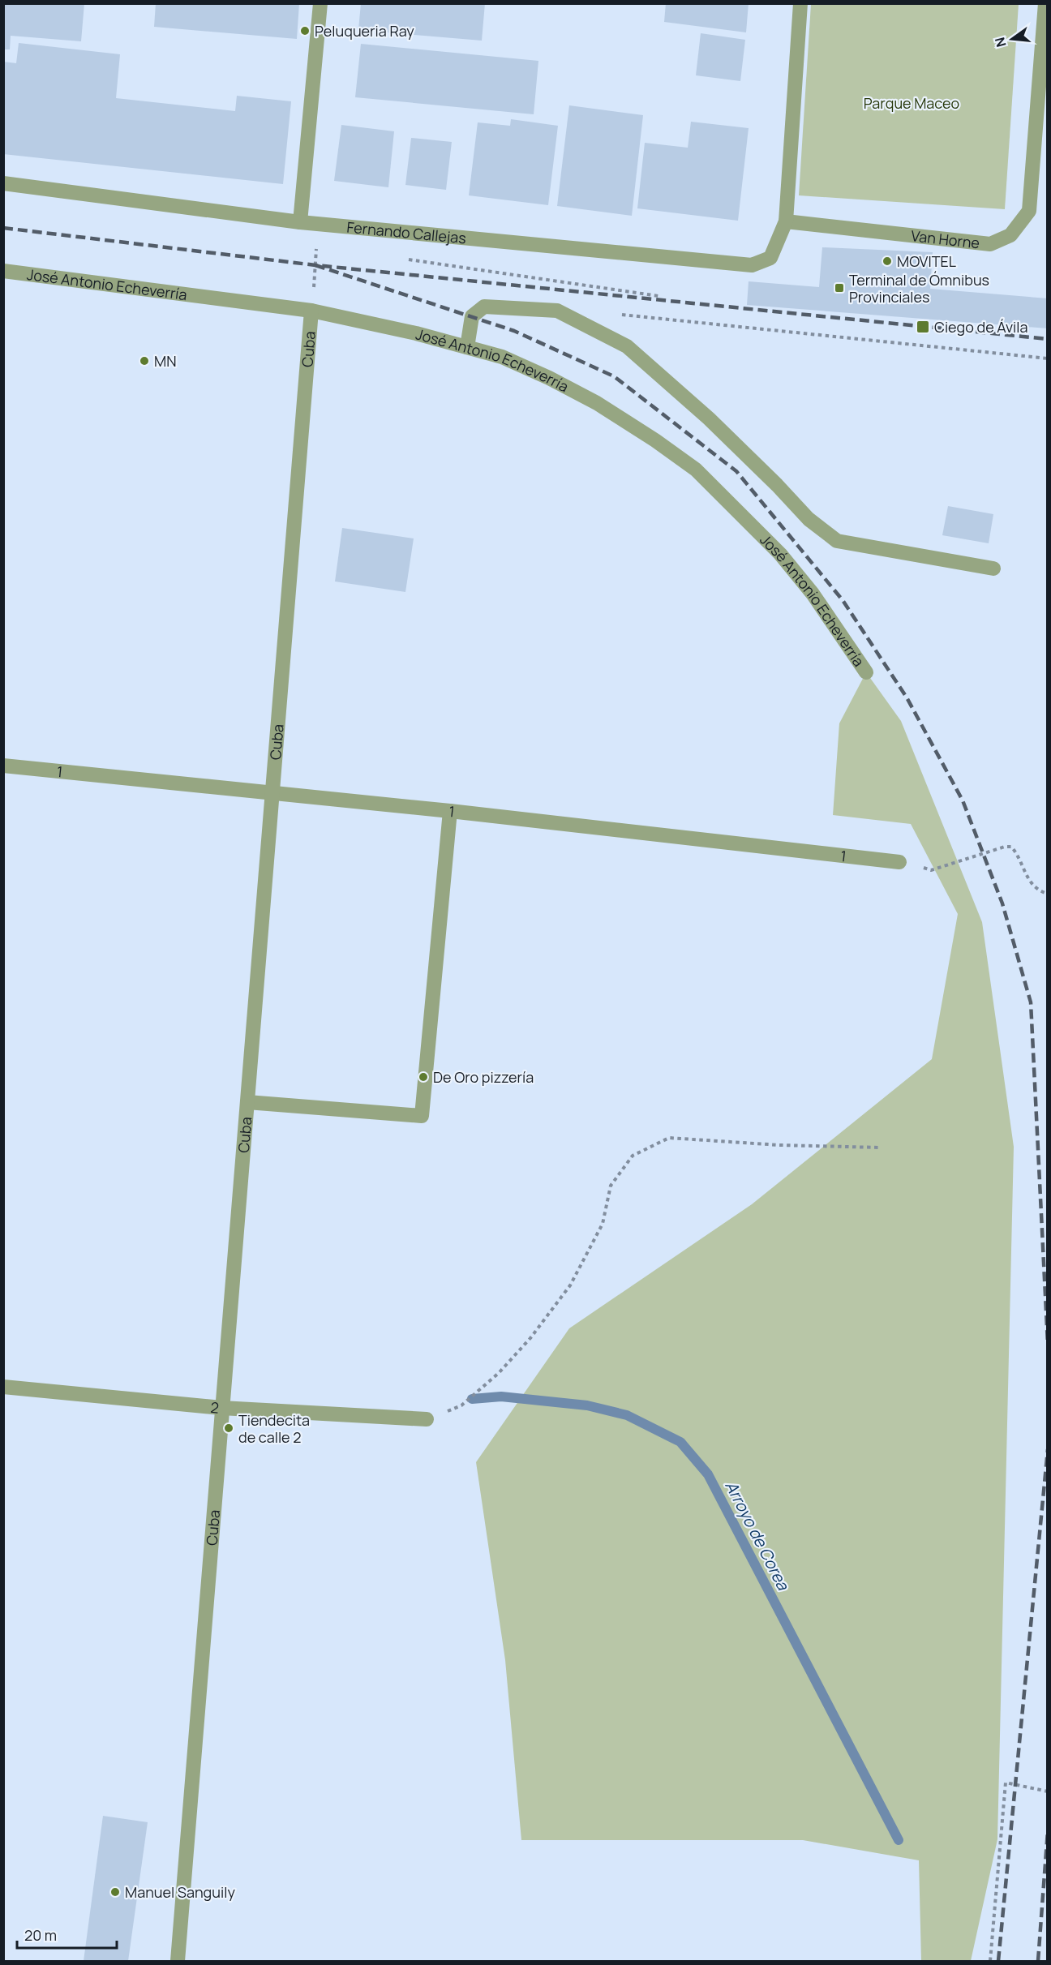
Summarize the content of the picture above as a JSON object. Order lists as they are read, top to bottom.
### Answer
{
  "streets": {
    "street": [
      "Fernando Callejas",
      "Van Horne",
      "José Antonio Echeverría",
      "Cuba",
      "1",
      "2"
    ]
  },
  "crossings": [
    ["Fernando Callejas", "Van Horne"],
    ["José Antonio Echeverría", "Cuba"],
    ["Cuba", "1"],
    ["Cuba", "2"]
  ],
  "water": ["Arroyo de Corea"],
  "parks": ["Parque Maceo"],
  "places": {
    "other": [
      "Peluqueria Ray",
      "MOVITEL",
      "MN",
      "De Oro pizzería",
      "Tiendecita de calle 2",
      "Manuel Sanguily"
    ],
    "transit": ["Terminal de Ómnibus Provinciales", "Ciego de Ávila"]
  },
  "scale_bar": "20 m",
  "north": "left"
}
